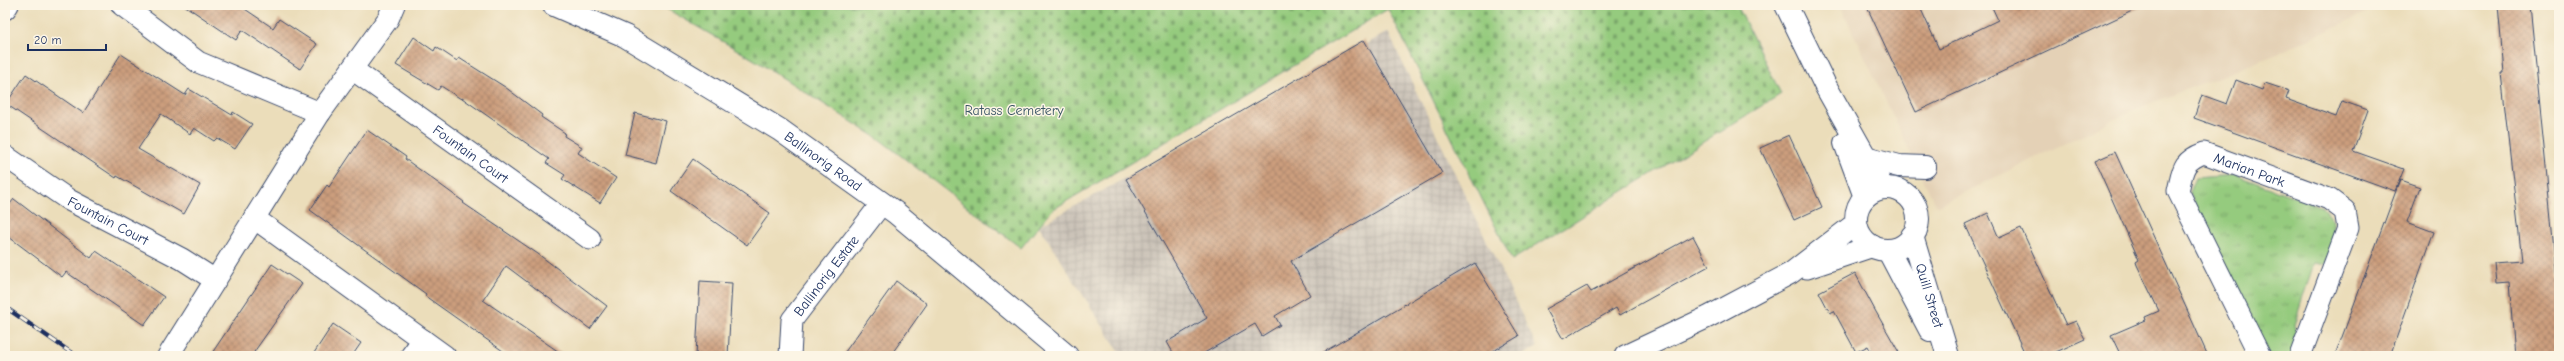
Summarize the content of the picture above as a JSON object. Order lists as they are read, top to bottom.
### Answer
{
  "streets": {
    "main road": ["Ballinorig Road", "Quill Street"],
    "street": ["Fountain Court", "Marian Park", "Ballinorig Estate"]
  },
  "crossings": [
    ["Ballinorig Road", "Ballinorig Estate"]
  ],
  "parks": ["Ratass Cemetery"],
  "scale_bar": "20 m"
}
